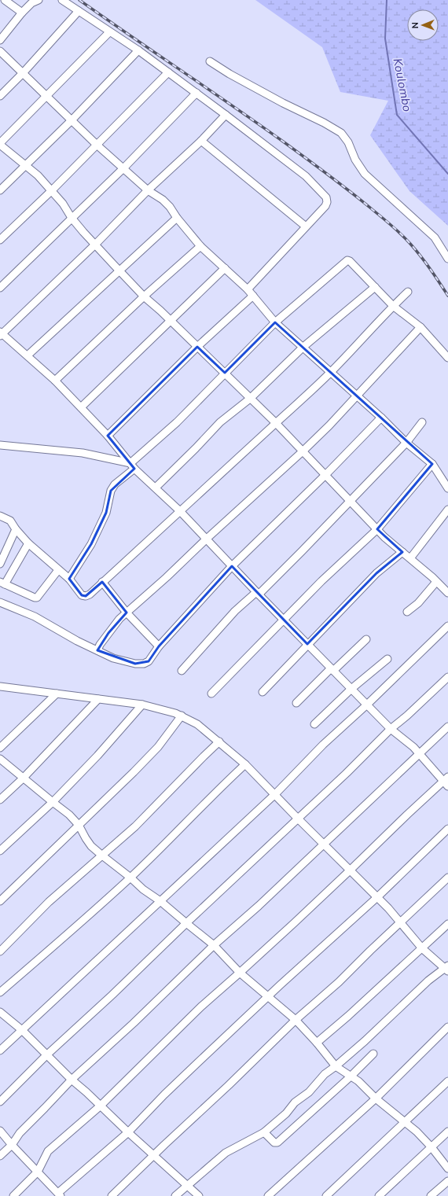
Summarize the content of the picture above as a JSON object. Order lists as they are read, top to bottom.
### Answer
{
  "water": ["Koulombo"],
  "north": "left"
}
